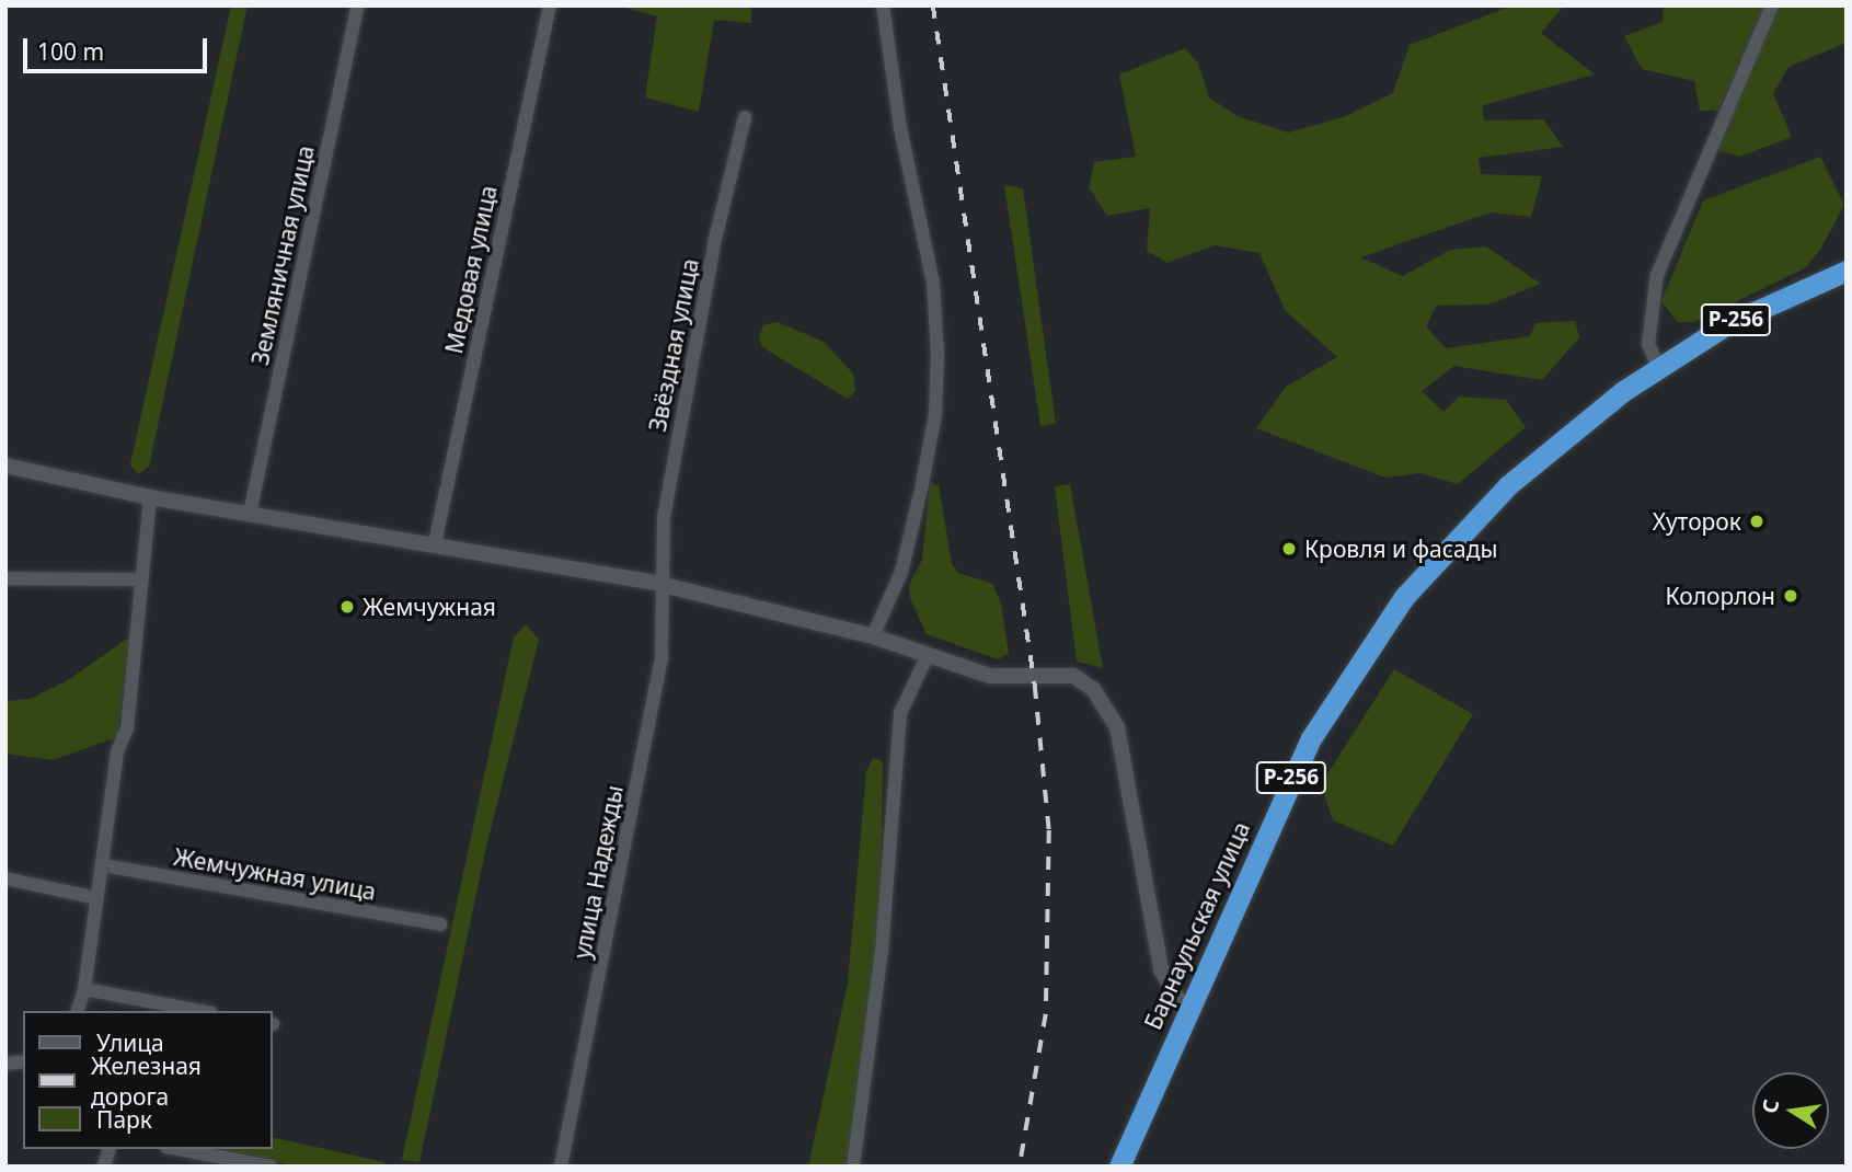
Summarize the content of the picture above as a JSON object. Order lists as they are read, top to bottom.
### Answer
{
  "streets": {
    "highway": ["Р-256", "Барнаульская улица"],
    "street": [
      "Земляничная улица",
      "Медовая улица",
      "Звёздная улица",
      "улица Надежды",
      "Жемчужная улица"
    ]
  },
  "crossings": [
    ["Звёздная улица", "улица Надежды"]
  ],
  "places": [
    "Хуторок",
    "Кровля и фасады",
    "Колорлон",
    "Жемчужная"
  ],
  "legend": ["Улица", "Железная дорога", "Парк"],
  "scale_bar": "100 m",
  "north": "left"
}
